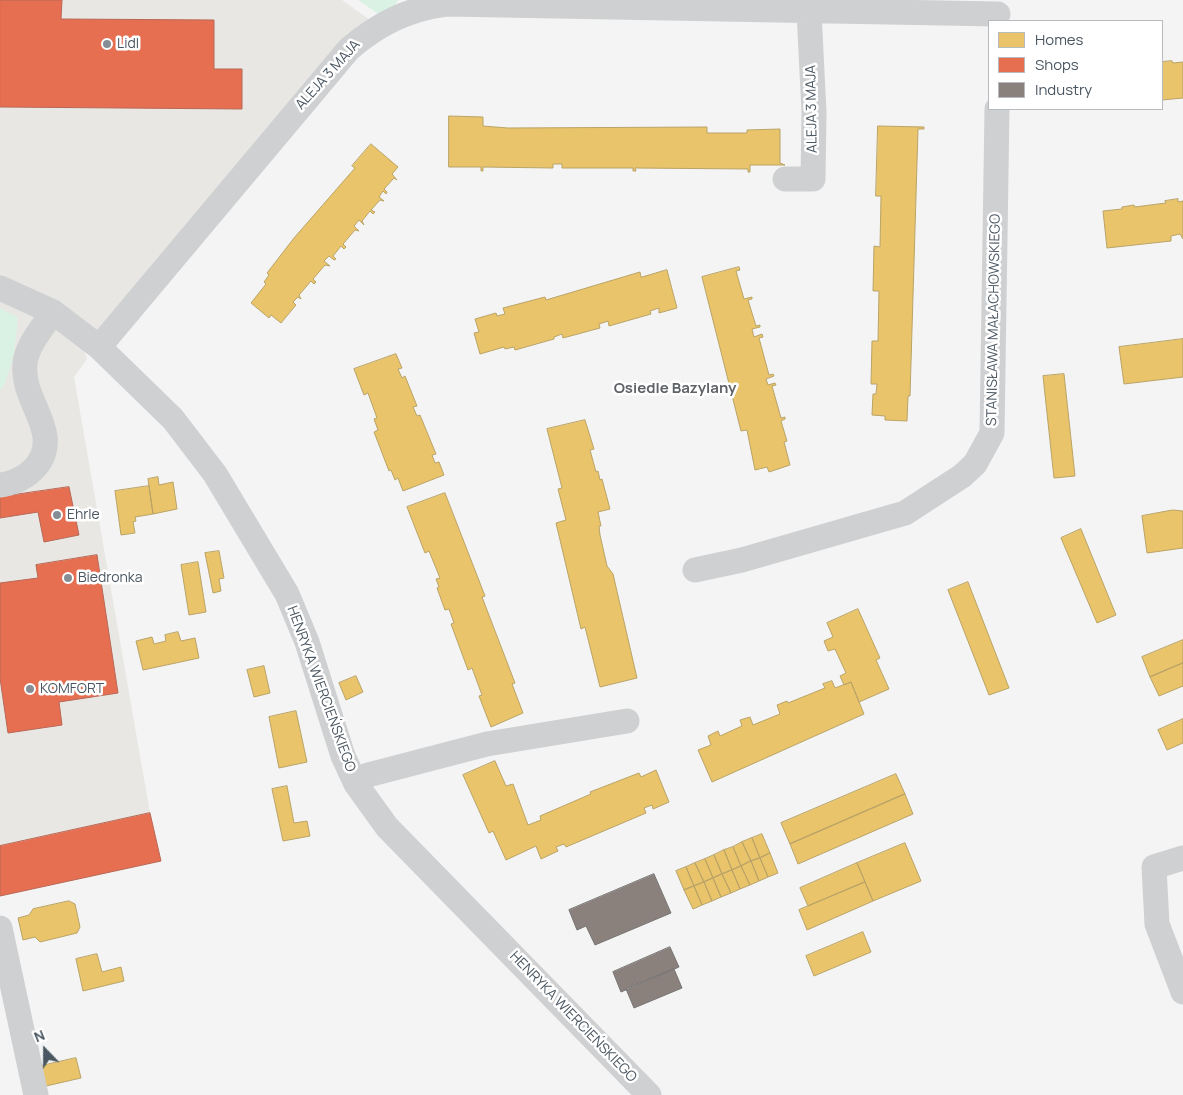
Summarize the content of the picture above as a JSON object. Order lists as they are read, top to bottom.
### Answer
{
  "streets": {
    "street": ["ALEJA 3 MAJA", "STANISŁAWA MAŁACHOWSKIEGO", "HENRYKA WIERCIEŃSKIEGO"]
  },
  "crossings": [
    ["ALEJA 3 MAJA", "HENRYKA WIERCIEŃSKIEGO"]
  ],
  "districts": ["Osiedle Bazylany"],
  "places": [
    "Lidl",
    "Ehrle",
    "Biedronka",
    "KOMFORT"
  ],
  "legend": ["Homes", "Shops", "Industry"],
  "north": "top"
}
